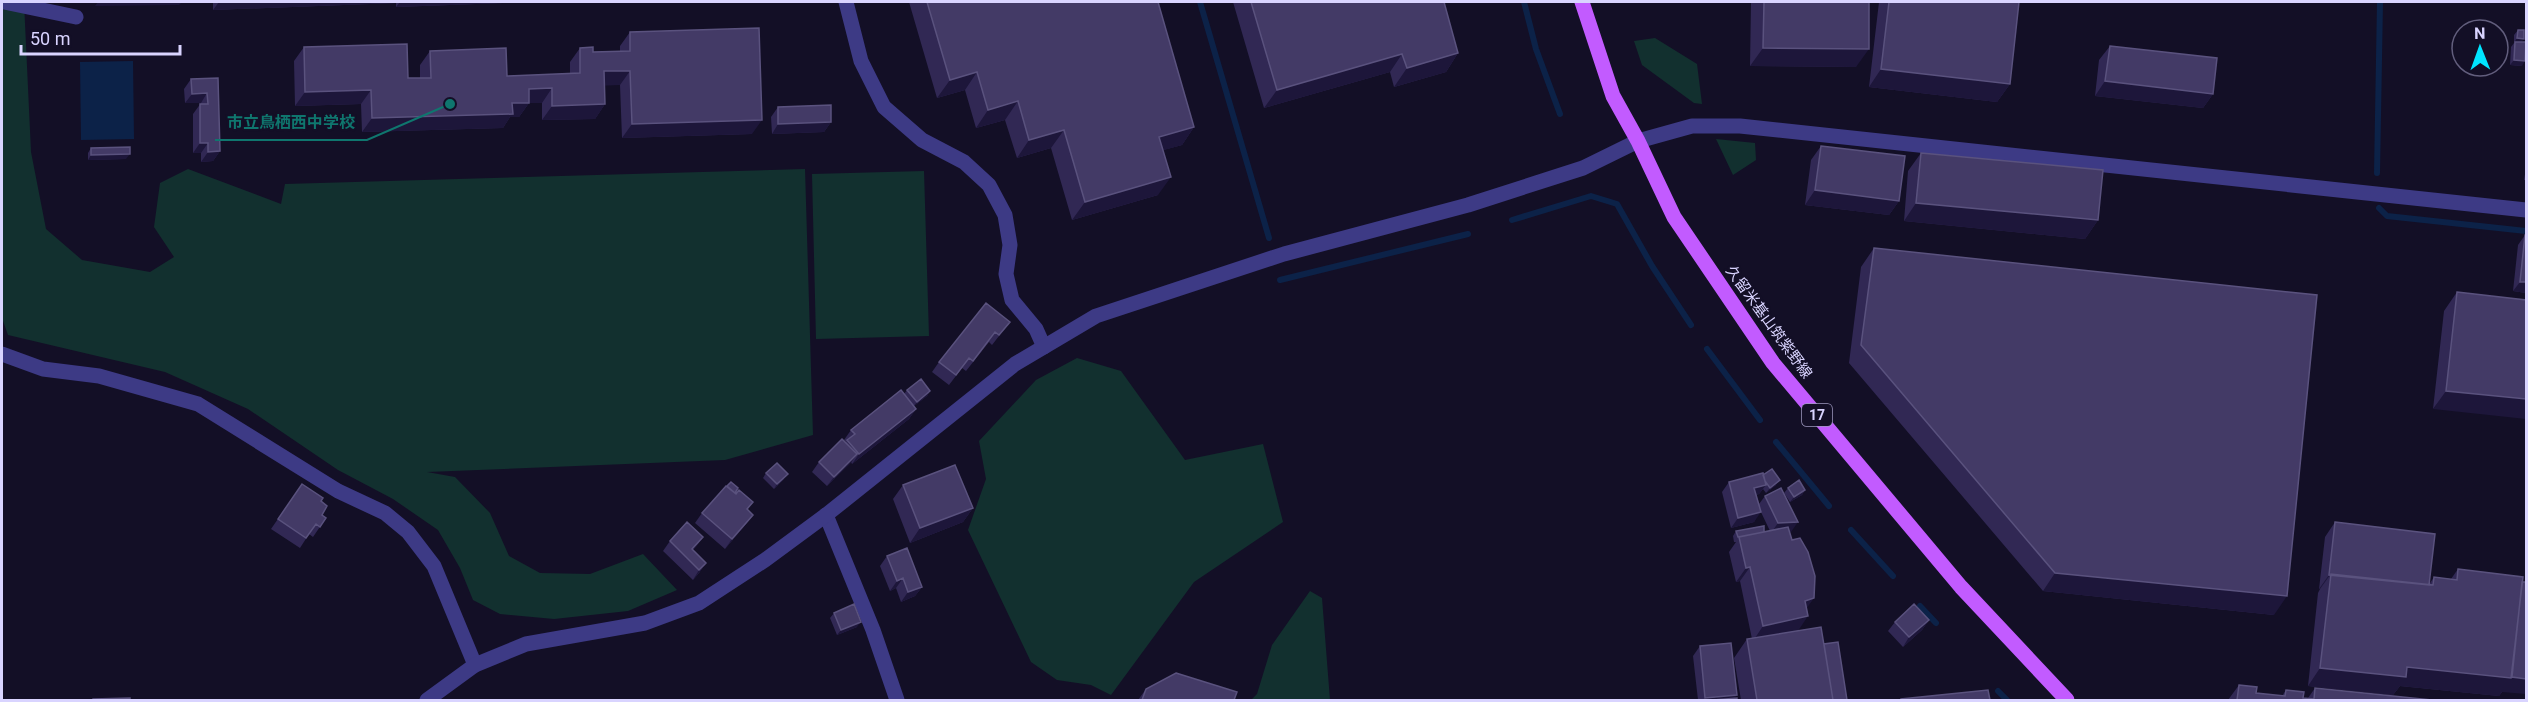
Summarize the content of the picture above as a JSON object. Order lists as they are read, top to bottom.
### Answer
{
  "streets": {
    "main road": ["久留米基山筑紫野線", "17"]
  },
  "places": ["市立鳥栖西中学校"],
  "scale_bar": "50 m",
  "north": "top"
}
